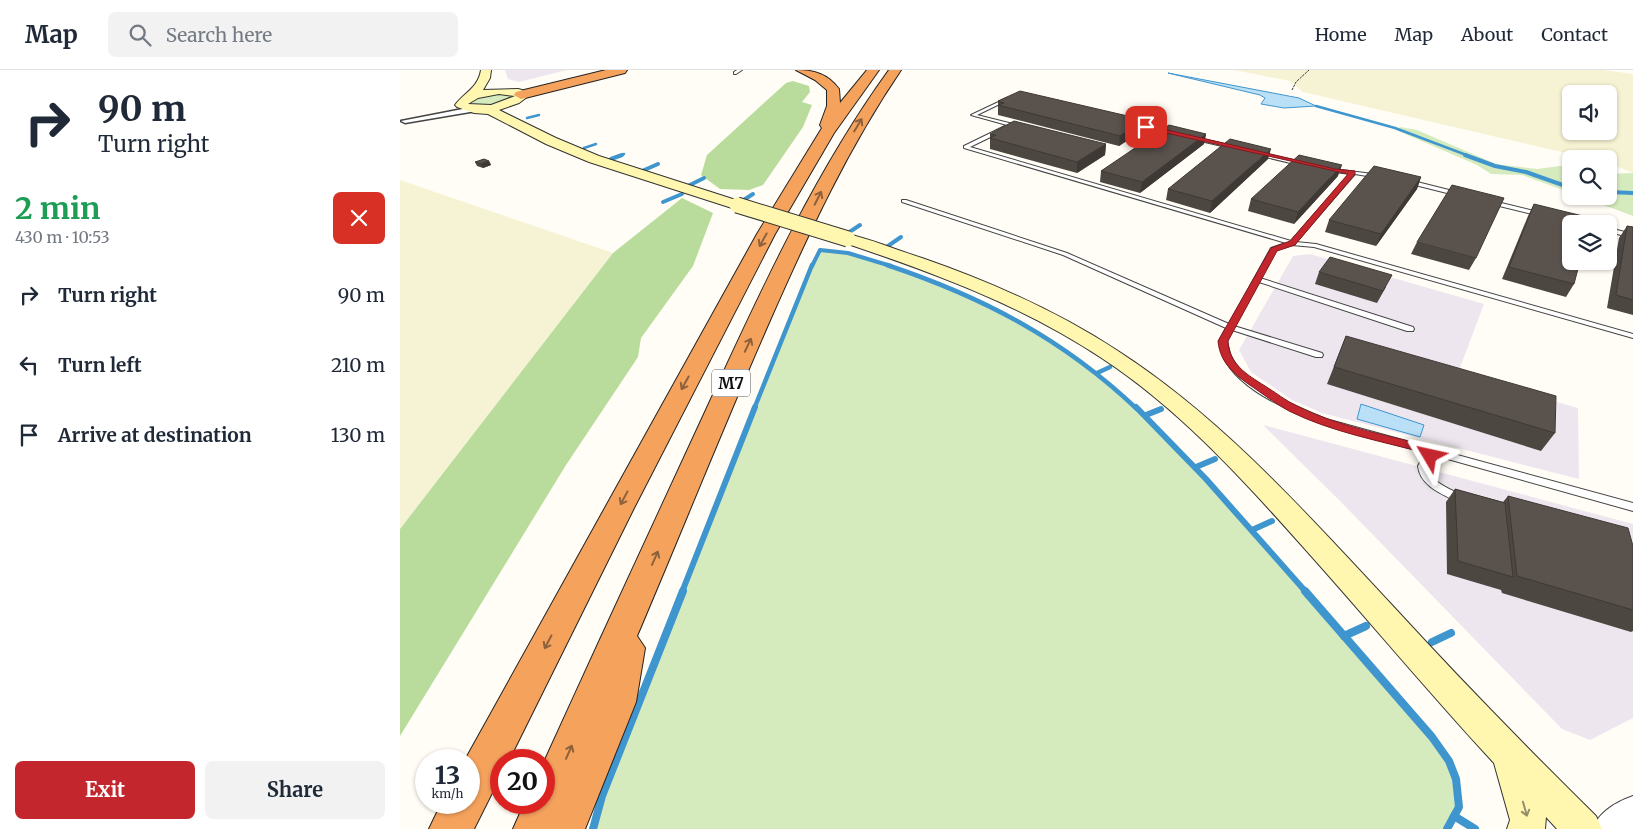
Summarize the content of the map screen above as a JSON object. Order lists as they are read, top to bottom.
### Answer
{
  "streets": {
    "highway": ["M7"]
  },
  "page": {
    "header": "Map",
    "search": "Search here",
    "nav": [
      "Home",
      "Map",
      "About",
      "Contact"
    ],
    "turn": ["90 m", "Turn right"],
    "heading": ["2 min", "430 m · 10:53"],
    "list": [
      {
        "name": "Turn right",
        "value": "90 m"
      },
      {
        "name": "Turn left",
        "value": "210 m"
      },
      {
        "name": "Arrive at destination",
        "value": "130 m"
      }
    ],
    "speed": "13 km/h",
    "limit": "20",
    "buttons": ["Exit", "Share"]
  }
}
